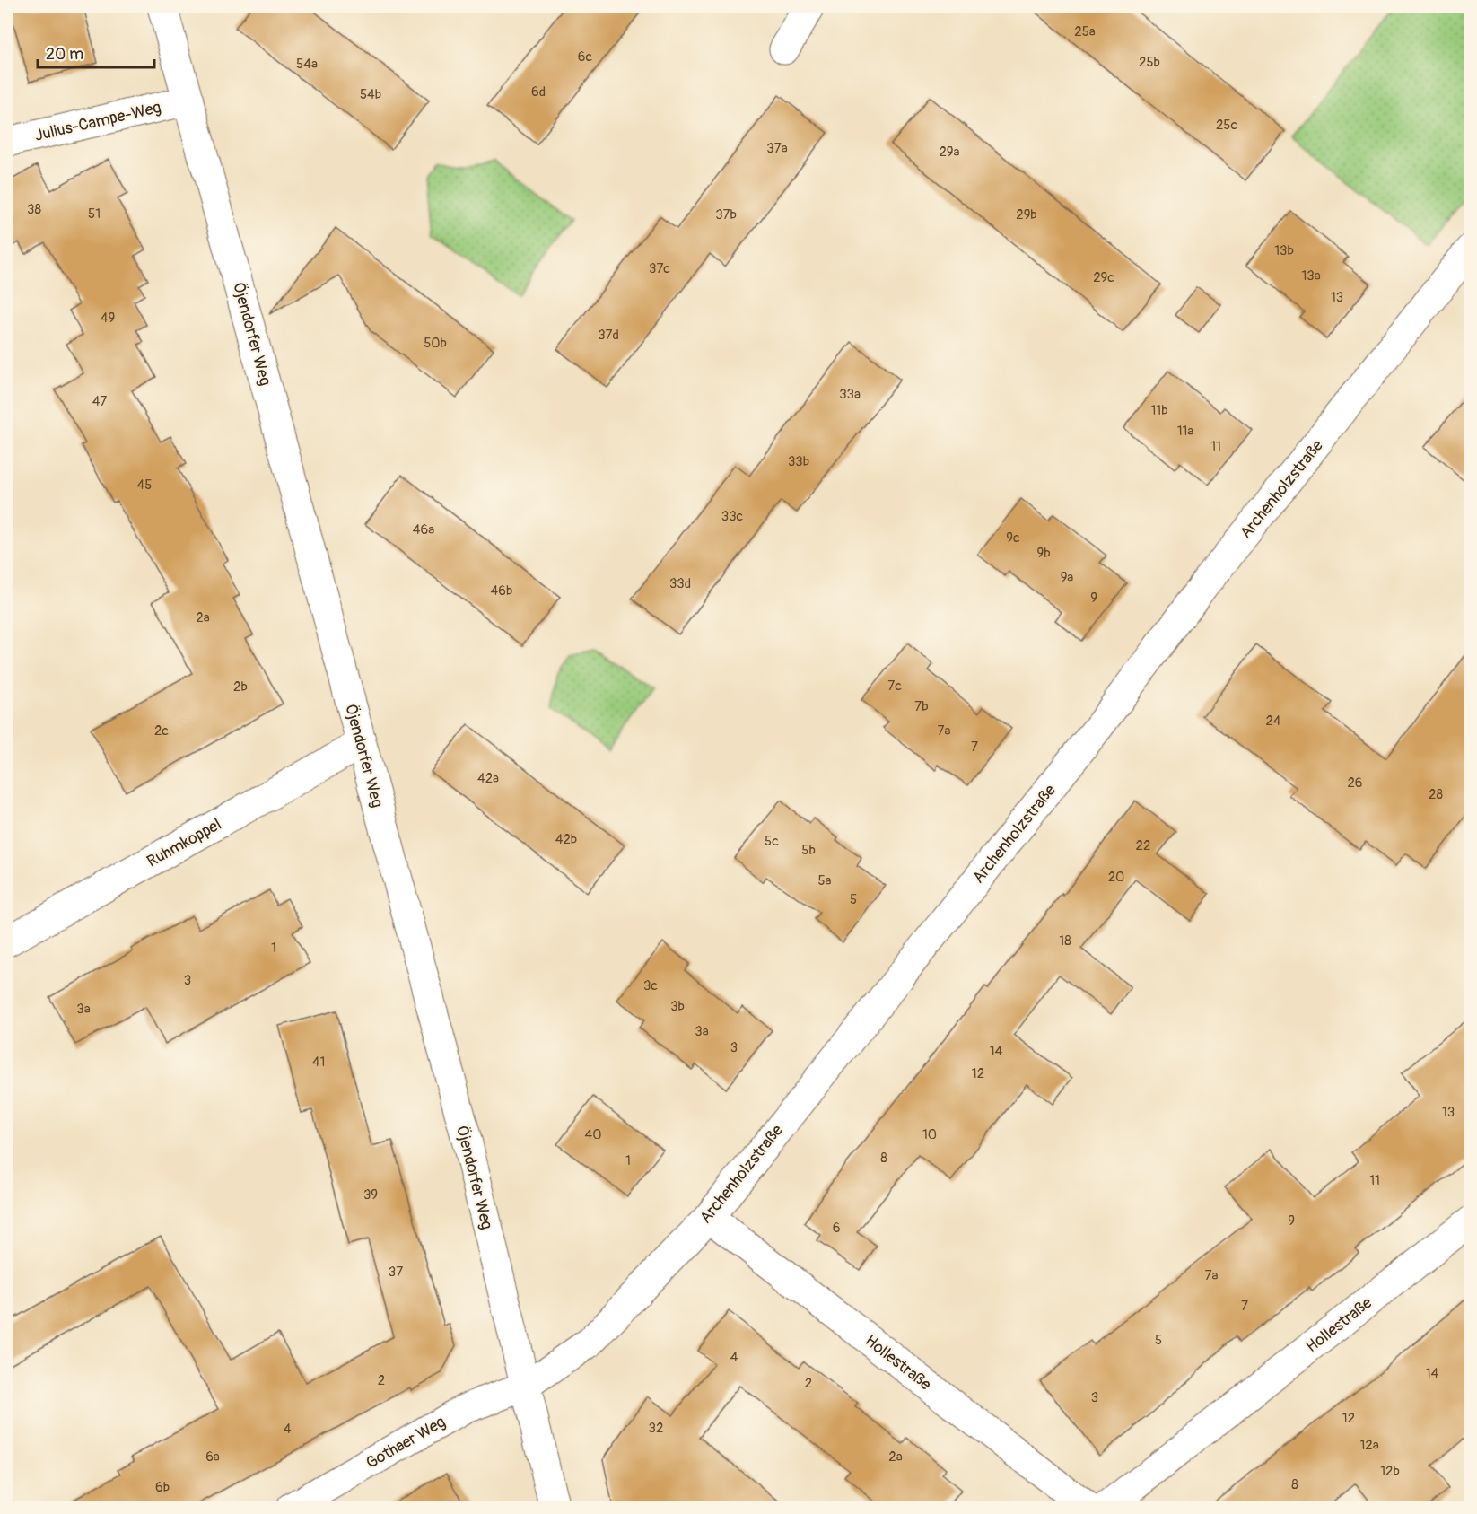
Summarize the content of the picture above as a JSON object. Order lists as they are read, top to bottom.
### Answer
{
  "streets": {
    "street": [
      "Julius-Campe-Weg",
      "Öjendorfer Weg",
      "Archenholzstraße",
      "Ruhmkoppel",
      "Hollestraße",
      "Gothaer Weg"
    ]
  },
  "crossings": [
    ["Julius-Campe-Weg", "Öjendorfer Weg"],
    ["Öjendorfer Weg", "Archenholzstraße"],
    ["Öjendorfer Weg", "Ruhmkoppel"],
    ["Öjendorfer Weg", "Gothaer Weg"],
    ["Archenholzstraße", "Hollestraße"],
    ["Archenholzstraße", "Gothaer Weg"]
  ],
  "house_numbers": [
    "25a",
    "6c",
    "25b",
    "54a",
    "6d",
    "54b",
    "25c",
    "37a",
    "29a",
    "38",
    "51",
    "37b",
    "29b",
    "13b",
    "37c",
    "13a",
    "29c",
    "13",
    "49",
    "37d",
    "50b",
    "33a",
    "47",
    "11b",
    "11a",
    "11",
    "33b",
    "45",
    "33c",
    "46a",
    "9c",
    "9b",
    "9a",
    "33d",
    "46b",
    "9",
    "2a",
    "7c",
    "2b",
    "7b",
    "24",
    "2c",
    "7a",
    "7",
    "42a",
    "26",
    "28",
    "42b",
    "5c",
    "22",
    "5b",
    "20",
    "5a",
    "5",
    "18",
    "1",
    "3",
    "3c",
    "3b",
    "3a",
    "3a",
    "3",
    "14",
    "41",
    "12",
    "13",
    "40",
    "10",
    "8",
    "1",
    "11",
    "39",
    "9",
    "6",
    "37",
    "7a",
    "7",
    "5",
    "4",
    "14",
    "2",
    "2",
    "3",
    "12",
    "32",
    "4",
    "12a",
    "6a",
    "2a",
    "12b",
    "8",
    "6b"
  ],
  "scale_bar": "20 m"
}
